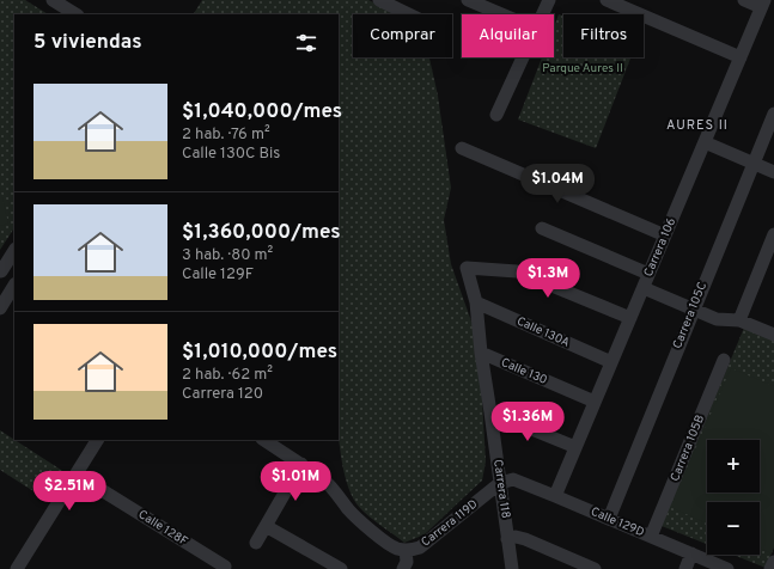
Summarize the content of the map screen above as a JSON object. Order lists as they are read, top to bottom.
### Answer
{
  "streets": {
    "street": [
      "Carrera 106",
      "Carrera 105C",
      "Calle 130A",
      "Calle 130",
      "Carrera 105B",
      "Carrera 118",
      "Calle 129D",
      "Carrera 119D",
      "Calle 128F"
    ]
  },
  "crossings": [
    ["Carrera 106", "Calle 130A"],
    ["Carrera 106", "Calle 130"],
    ["Carrera 106", "Carrera 118"],
    ["Carrera 106", "Calle 129D"],
    ["Carrera 105C", "Calle 129D"],
    ["Calle 130A", "Carrera 118"],
    ["Calle 130", "Carrera 118"],
    ["Carrera 105B", "Calle 129D"],
    ["Carrera 118", "Calle 129D"],
    ["Carrera 118", "Carrera 119D"],
    ["Calle 129D", "Carrera 119D"]
  ],
  "districts": ["AURES II"],
  "parks": ["Parque Aures II"],
  "page": {
    "chip": ["Comprar", "Alquilar", "Filtros"],
    "heading": "5 viviendas",
    "list": [
      {
        "name": "$1,040,000/mes",
        "note": "2 hab. · 76 m² · Calle 130C Bis"
      },
      {
        "name": "$1,360,000/mes",
        "note": "3 hab. · 80 m² · Calle 129F"
      },
      {
        "name": "$1,010,000/mes",
        "note": "2 hab. · 62 m² · Carrera 120"
      }
    ],
    "price": [
      "$1.04M",
      "$1.3M",
      "$1.36M",
      "$1.01M",
      "$2.51M"
    ],
    "map_buttons": ["+", "−"]
  }
}
